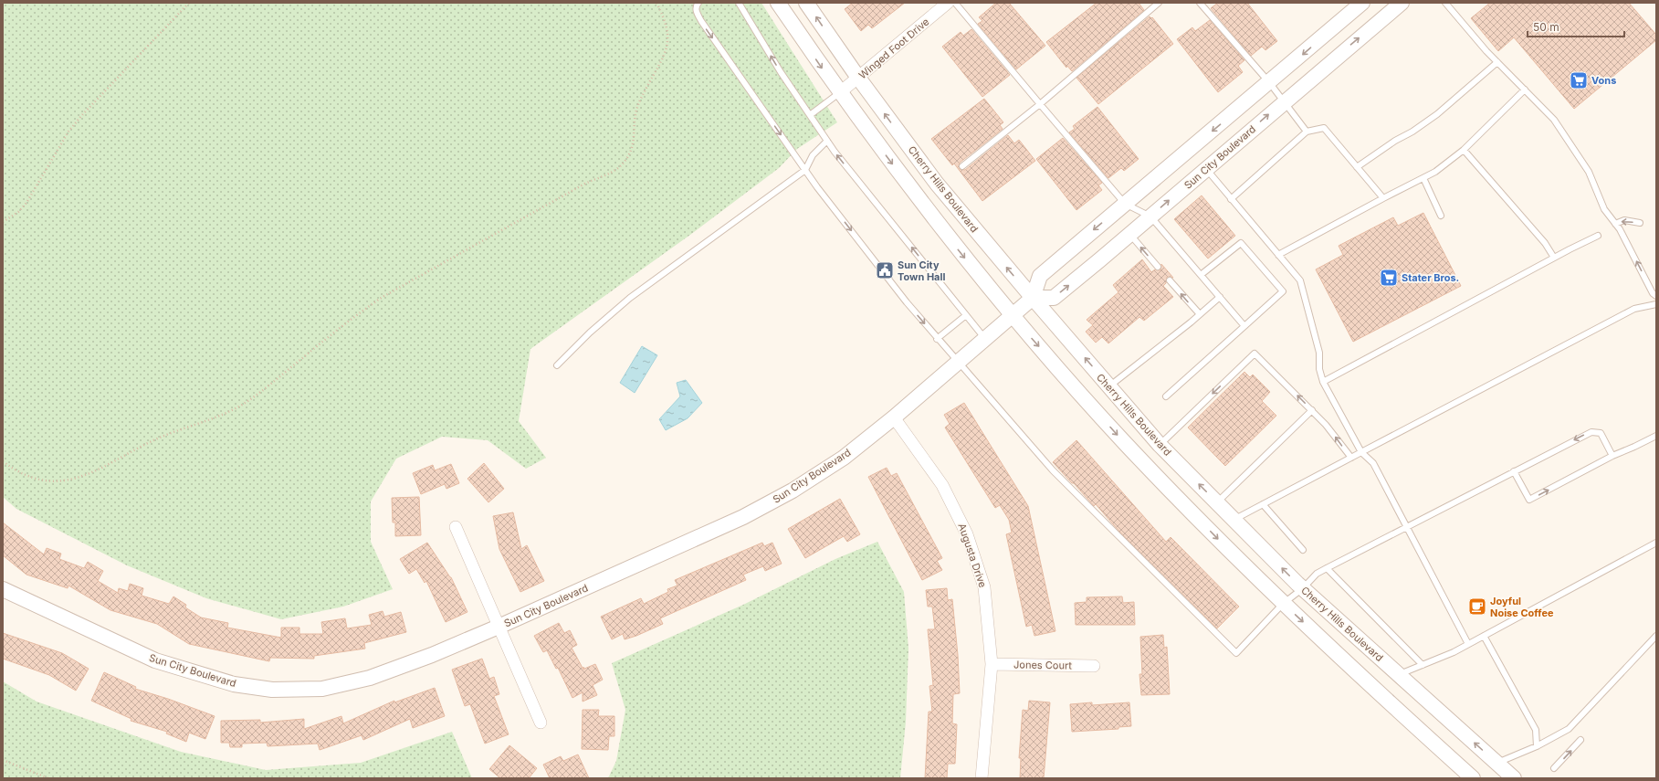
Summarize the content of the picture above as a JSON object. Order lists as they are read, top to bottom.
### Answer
{
  "streets": {
    "street": [
      "Winged Foot Drive",
      "Sun City Boulevard",
      "Cherry Hills Boulevard",
      "Augusta Drive",
      "Jones Court"
    ]
  },
  "crossings": [
    ["Winged Foot Drive", "Cherry Hills Boulevard"],
    ["Sun City Boulevard", "Cherry Hills Boulevard"],
    ["Sun City Boulevard", "Augusta Drive"],
    ["Augusta Drive", "Jones Court"]
  ],
  "places": {
    "supermarket": ["Vons", "Stater Bros."],
    "public building": ["Sun City Town Hall"],
    "cafe": ["Joyful Noise Coffee"]
  },
  "scale_bar": "50 m"
}
